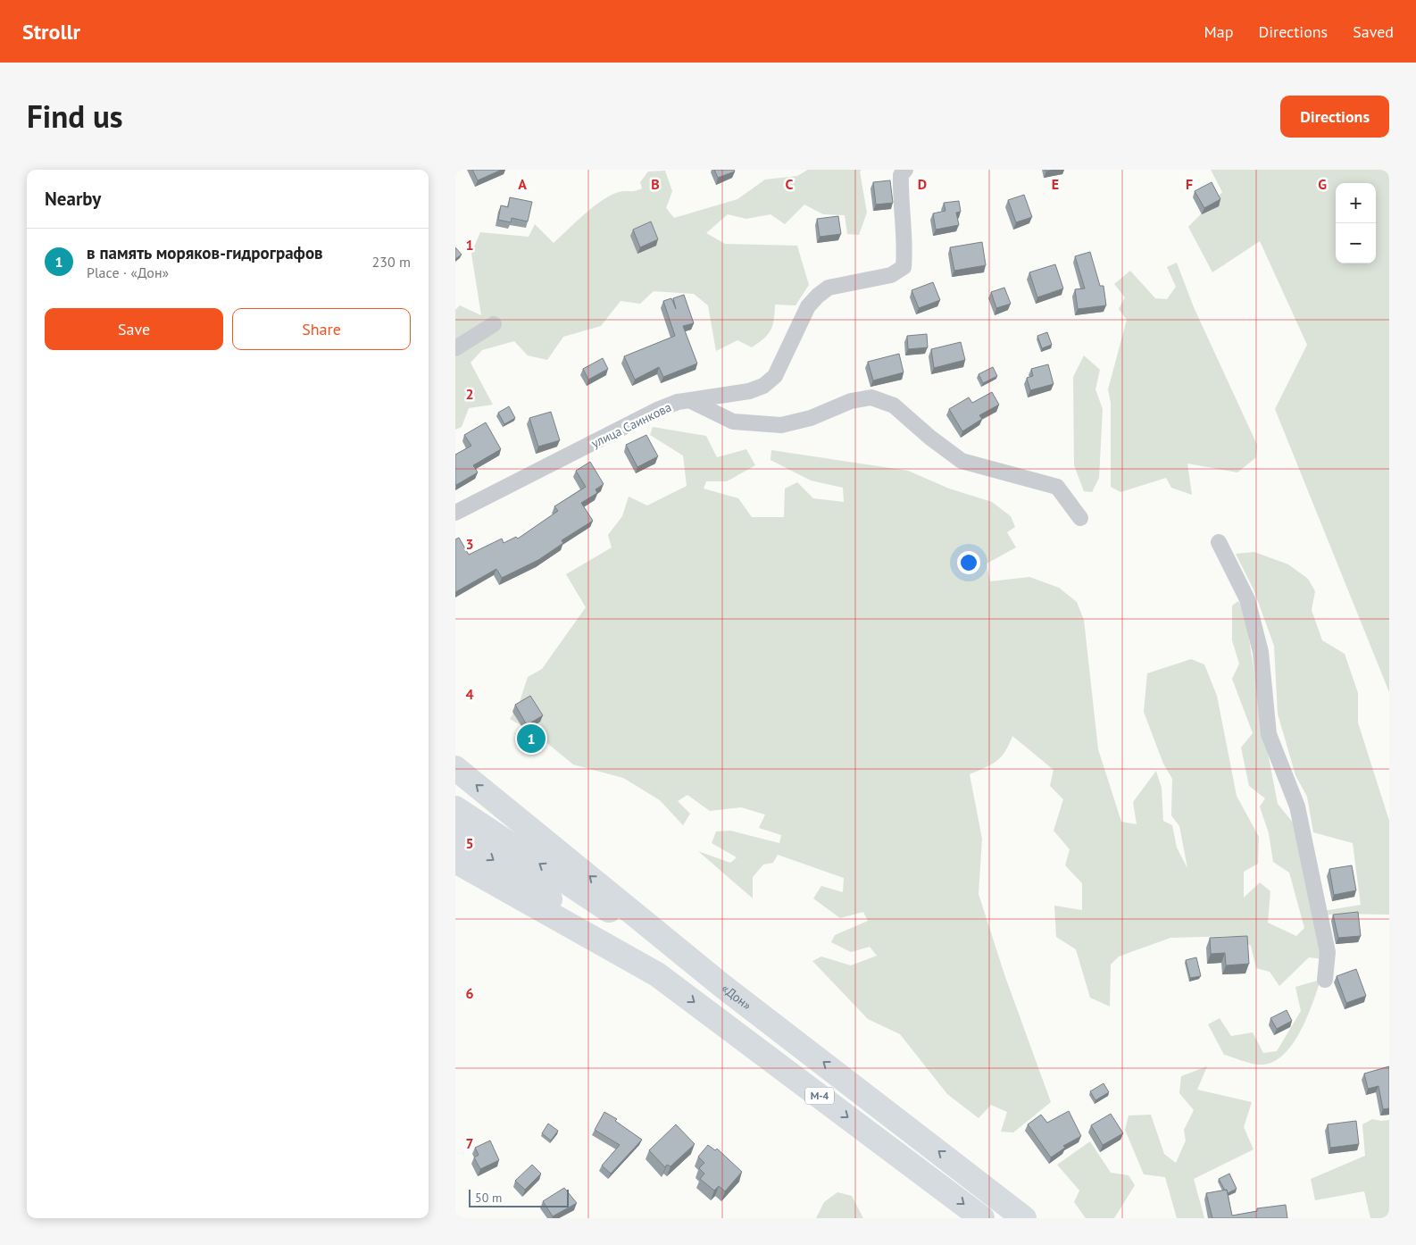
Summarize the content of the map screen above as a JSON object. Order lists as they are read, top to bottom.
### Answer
{
  "streets": {
    "highway": ["«Дон»", "М-4"],
    "street": ["улица Саинкова"]
  },
  "scale_bar": "50 m",
  "page": {
    "header": "Strollr",
    "nav": ["Map", "Directions", "Saved"],
    "title": "Find us",
    "buttons": [
      "Directions",
      ["Save", "Share"]
    ],
    "heading": "Nearby",
    "map_buttons": ["+", "−"],
    "list": [
      {
        "mark": "1",
        "name": "в память моряков-гидрографов",
        "note": "Place · «Дон»",
        "value": "230 m"
      }
    ],
    "pins": "1",
    "scale": "50 m"
  },
  "grid": {
    "columns": [
      "A",
      "B",
      "C",
      "D",
      "E",
      "F",
      "G"
    ],
    "rows": [
      "1",
      "2",
      "3",
      "4",
      "5",
      "6",
      "7"
    ]
  }
}
